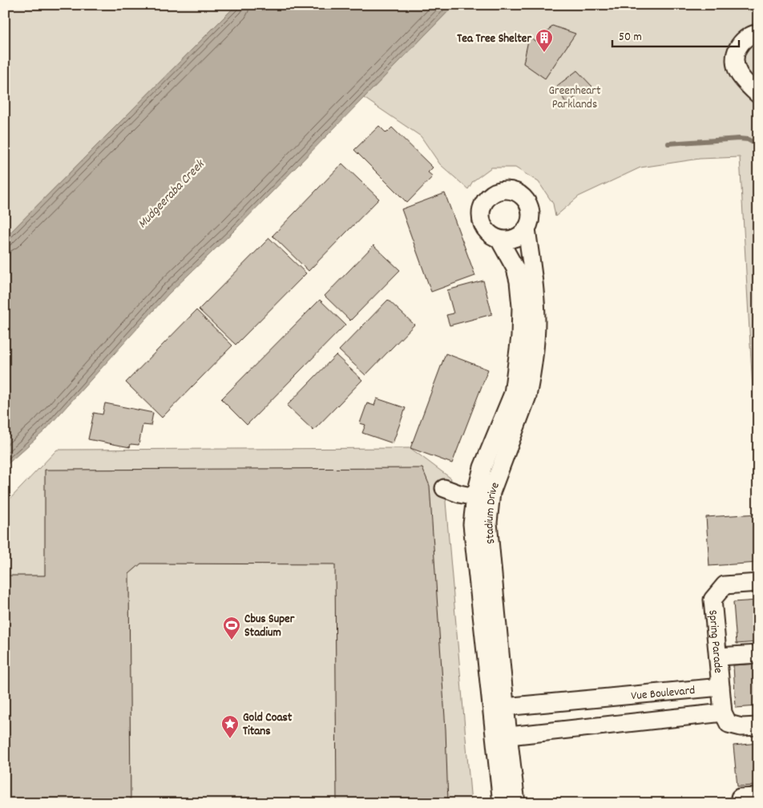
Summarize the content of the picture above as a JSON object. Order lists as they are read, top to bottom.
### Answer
{
  "streets": {
    "street": ["Stadium Drive", "Spring Parade", "Vue Boulevard"]
  },
  "crossings": [
    ["Stadium Drive", "Vue Boulevard"],
    ["Spring Parade", "Vue Boulevard"]
  ],
  "water": ["Mudgeeraba Creek"],
  "parks": ["Greenheart Parklands"],
  "places": {
    "building": ["Tea Tree Shelter"],
    "sports": ["Cbus Super Stadium"],
    "place": ["Gold Coast Titans"]
  },
  "scale_bar": "50 m"
}
